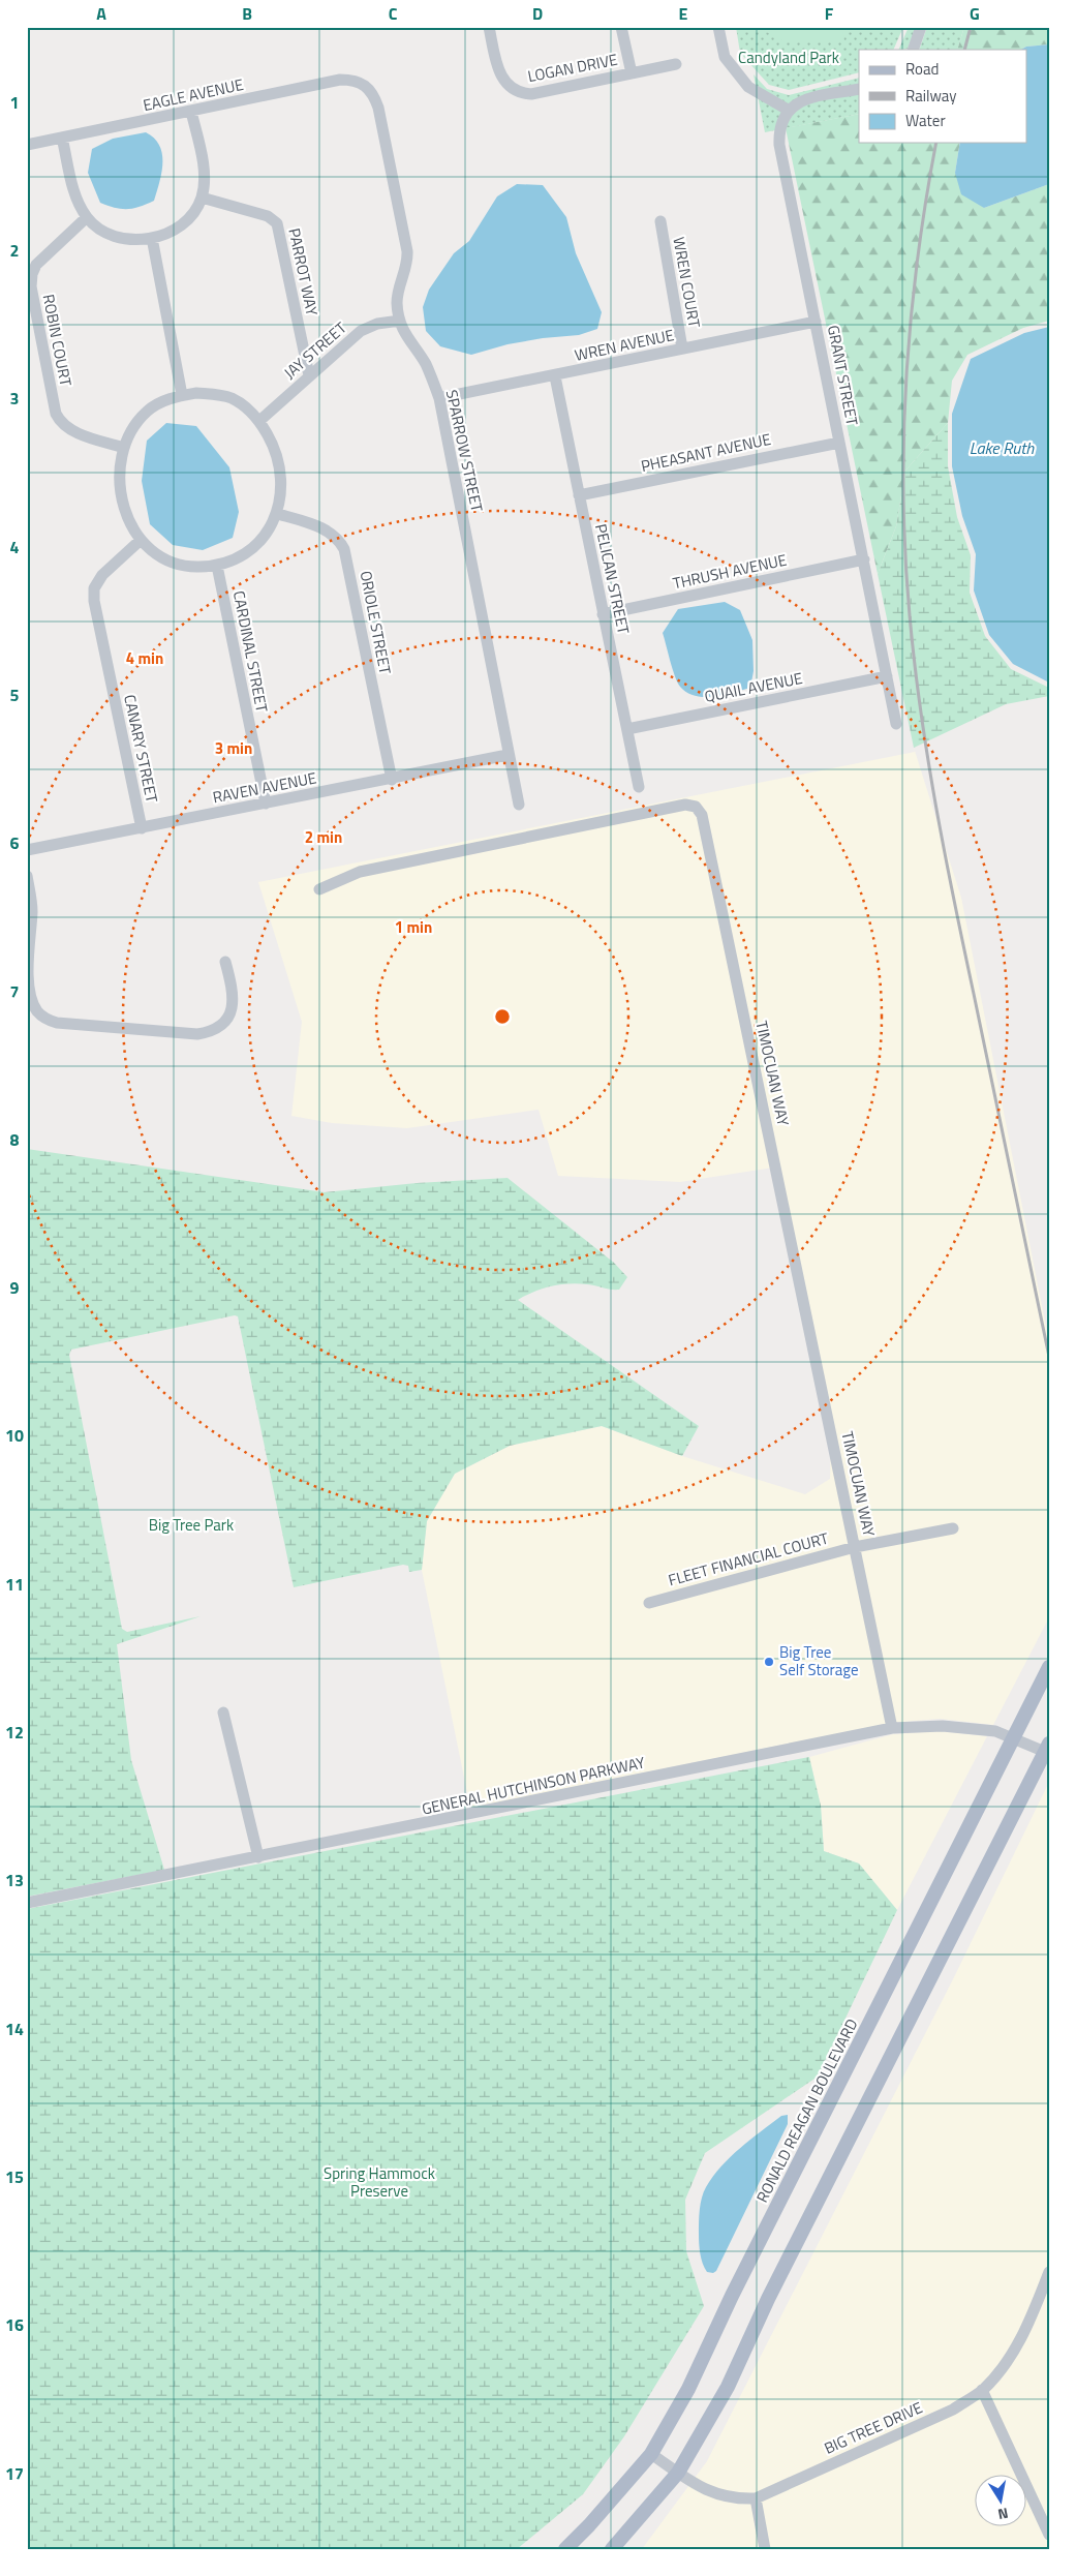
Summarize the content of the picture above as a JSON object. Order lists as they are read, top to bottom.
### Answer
{
  "streets": {
    "main road": ["RONALD REAGAN BOULEVARD"],
    "street": [
      "LOGAN DRIVE",
      "EAGLE AVENUE",
      "PARROT WAY",
      "WREN COURT",
      "ROBIN COURT",
      "WREN AVENUE",
      "JAY STREET",
      "GRANT STREET",
      "SPARROW STREET",
      "PHEASANT AVENUE",
      "THRUSH AVENUE",
      "PELICAN STREET",
      "ORIOLE STREET",
      "CARDINAL STREET",
      "QUAIL AVENUE",
      "CANARY STREET",
      "RAVEN AVENUE",
      "TIMOCUAN WAY",
      "FLEET FINANCIAL COURT",
      "GENERAL HUTCHINSON PARKWAY",
      "BIG TREE DRIVE"
    ]
  },
  "crossings": [
    ["EAGLE AVENUE", "PARROT WAY"],
    ["EAGLE AVENUE", "ROBIN COURT"],
    ["EAGLE AVENUE", "SPARROW STREET"],
    ["PARROT WAY", "ROBIN COURT"],
    ["PARROT WAY", "JAY STREET"],
    ["WREN COURT", "WREN AVENUE"],
    ["ROBIN COURT", "JAY STREET"],
    ["ROBIN COURT", "ORIOLE STREET"],
    ["ROBIN COURT", "CARDINAL STREET"],
    ["ROBIN COURT", "CANARY STREET"],
    ["WREN AVENUE", "GRANT STREET"],
    ["WREN AVENUE", "SPARROW STREET"],
    ["WREN AVENUE", "PELICAN STREET"],
    ["JAY STREET", "SPARROW STREET"],
    ["JAY STREET", "ORIOLE STREET"],
    ["JAY STREET", "CARDINAL STREET"],
    ["JAY STREET", "CANARY STREET"],
    ["GRANT STREET", "PHEASANT AVENUE"],
    ["GRANT STREET", "THRUSH AVENUE"],
    ["GRANT STREET", "QUAIL AVENUE"],
    ["SPARROW STREET", "RAVEN AVENUE"],
    ["PHEASANT AVENUE", "PELICAN STREET"],
    ["THRUSH AVENUE", "PELICAN STREET"],
    ["PELICAN STREET", "QUAIL AVENUE"],
    ["ORIOLE STREET", "CARDINAL STREET"],
    ["ORIOLE STREET", "CANARY STREET"],
    ["ORIOLE STREET", "RAVEN AVENUE"],
    ["CARDINAL STREET", "CANARY STREET"],
    ["CARDINAL STREET", "RAVEN AVENUE"],
    ["CANARY STREET", "RAVEN AVENUE"],
    ["TIMOCUAN WAY", "FLEET FINANCIAL COURT"],
    ["TIMOCUAN WAY", "GENERAL HUTCHINSON PARKWAY"],
    ["GENERAL HUTCHINSON PARKWAY", "RONALD REAGAN BOULEVARD"],
    ["RONALD REAGAN BOULEVARD", "BIG TREE DRIVE"]
  ],
  "water": ["Lake Ruth"],
  "parks": ["Candyland Park", "Big Tree Park", "Spring Hammock Preserve"],
  "places": ["Big Tree Self Storage"],
  "legend": ["Road", "Railway", "Water"],
  "north": "bottom",
  "grid": {
    "columns": [
      "A",
      "B",
      "C",
      "D",
      "E",
      "F",
      "G"
    ],
    "rows": [
      "1",
      "2",
      "3",
      "4",
      "5",
      "6",
      "7",
      "8",
      "9",
      "10",
      "11",
      "12",
      "13",
      "14",
      "15",
      "16",
      "17"
    ]
  },
  "rings": [
    "4 min",
    "3 min",
    "2 min",
    "1 min"
  ]
}
